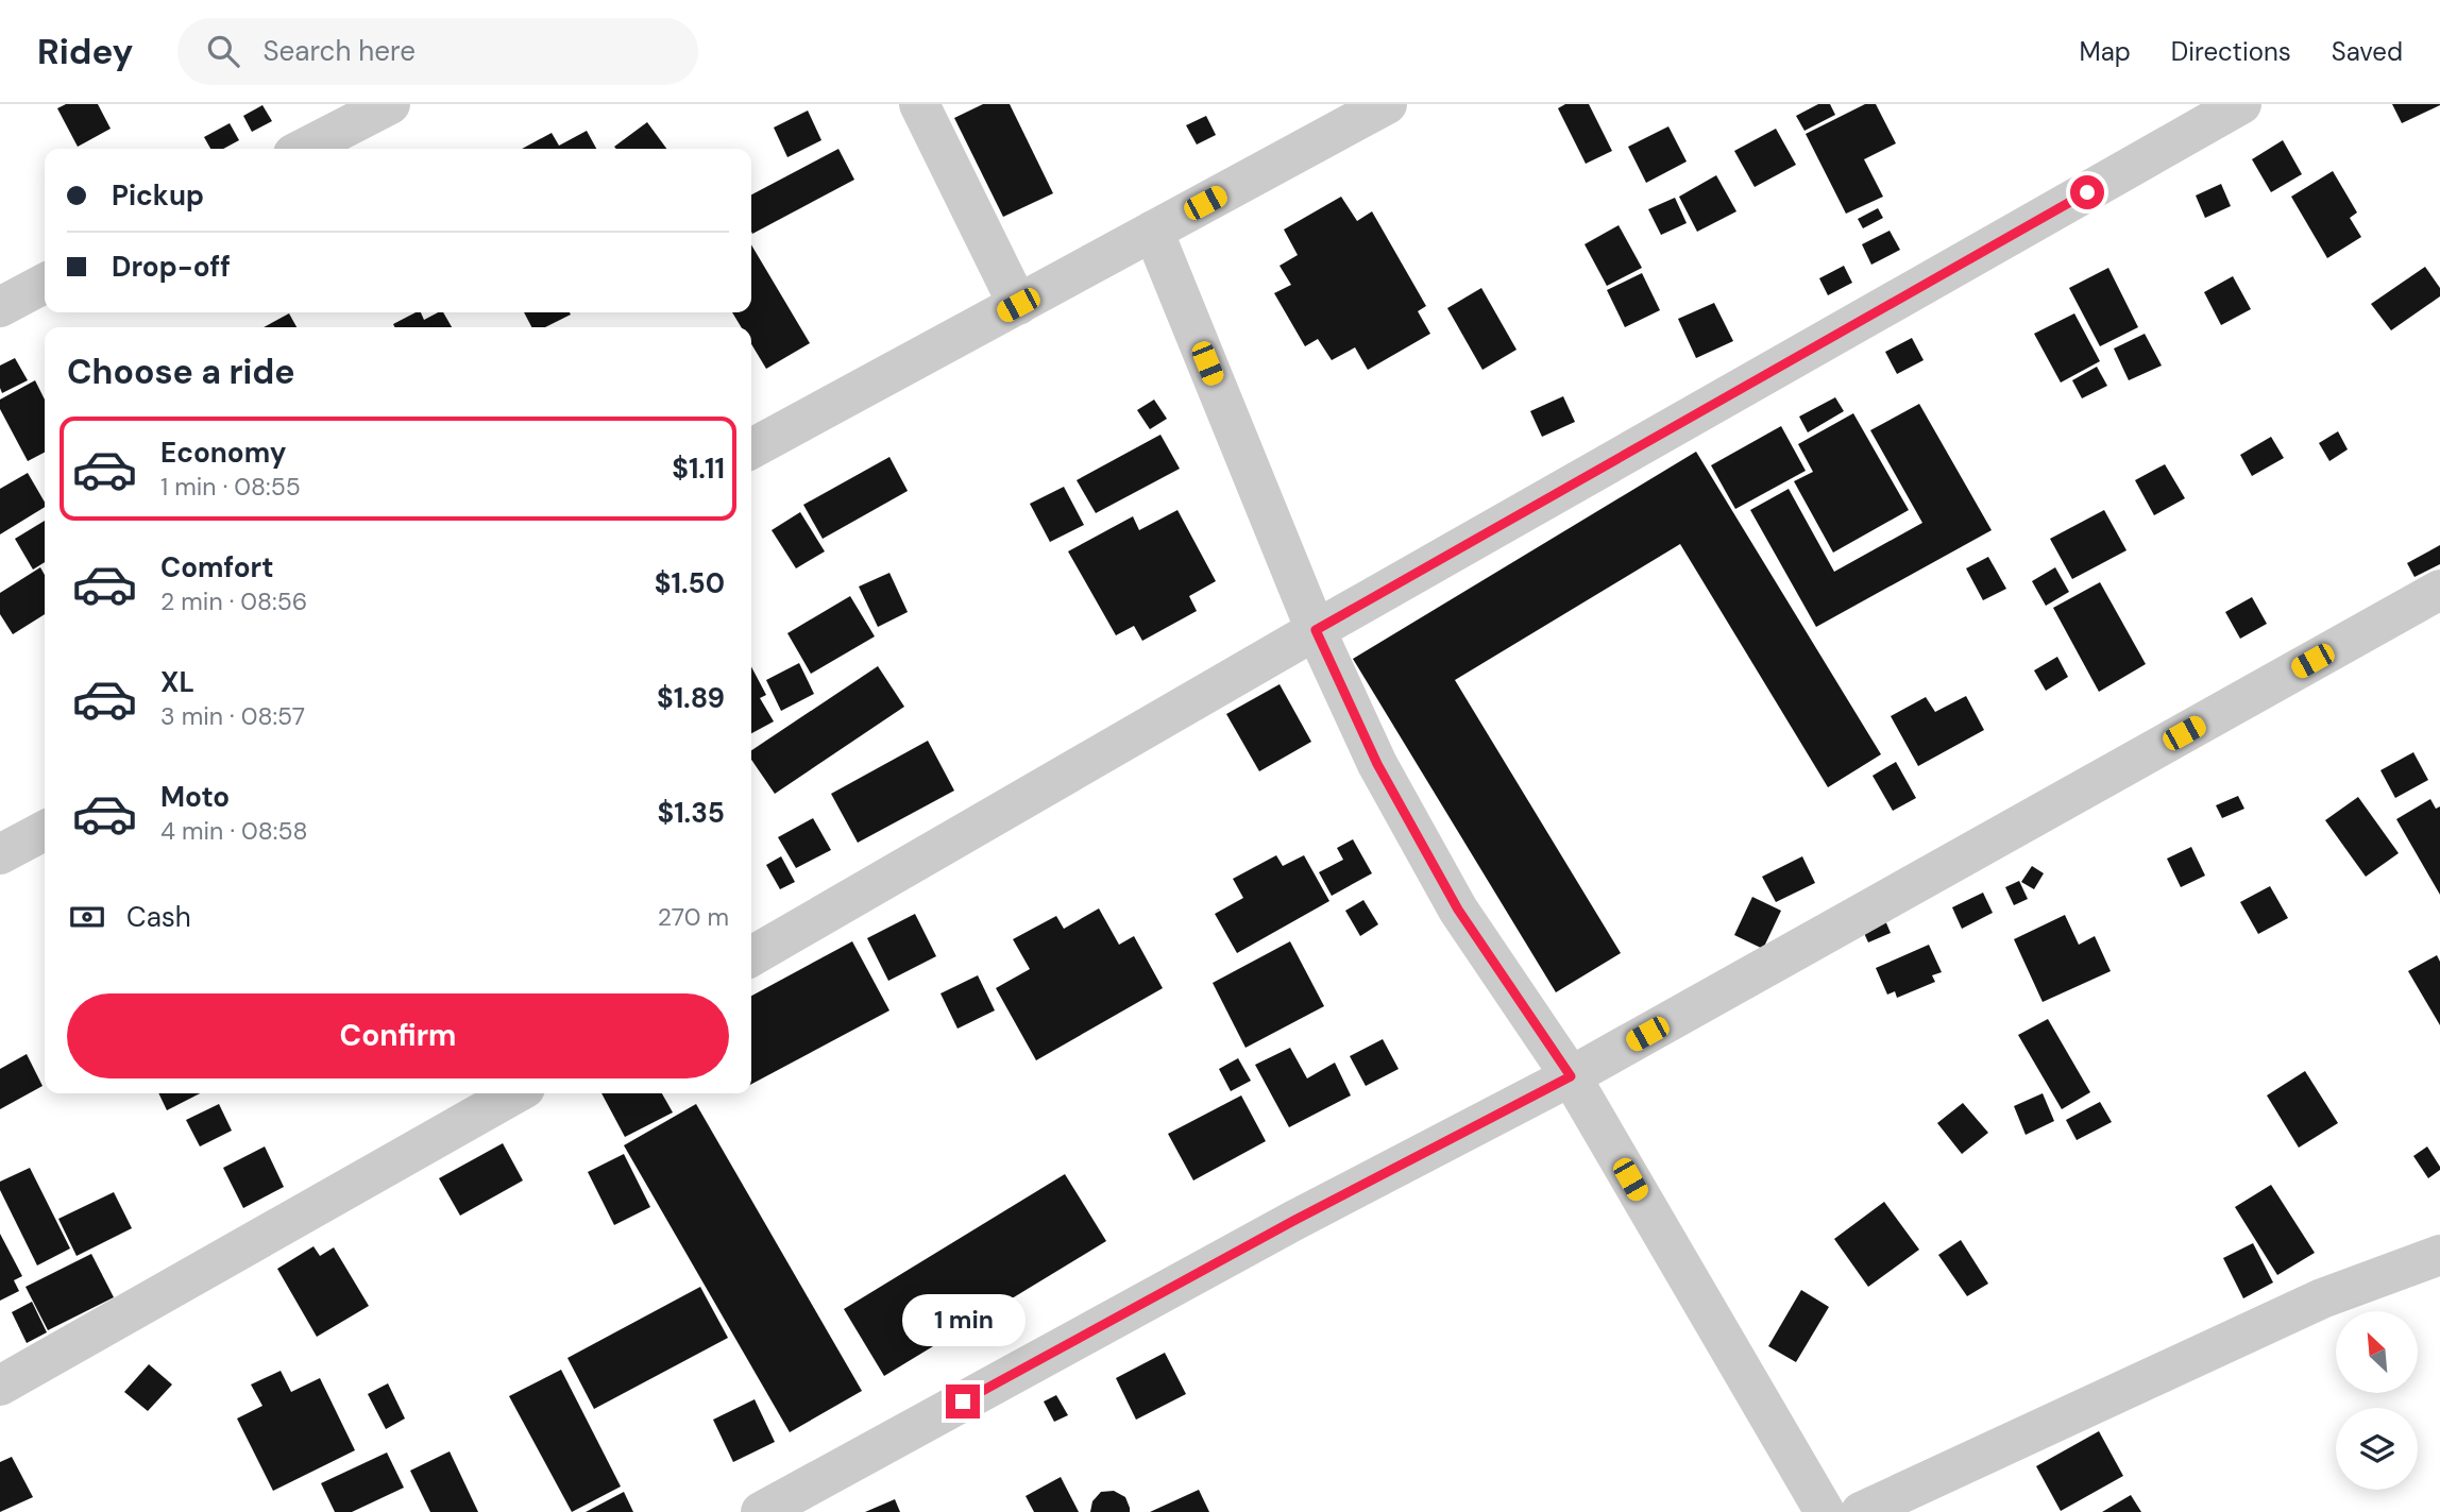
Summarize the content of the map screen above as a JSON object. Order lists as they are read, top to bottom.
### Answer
{
  "north": "top left",
  "page": {
    "header": "Ridey",
    "search": "Search here",
    "nav": ["Map", "Directions", "Saved"],
    "banner": ["Pickup", "Drop-off"],
    "heading": "Choose a ride",
    "list": [
      {
        "name": "Economy",
        "note": "1 min · 08:55",
        "value": "$1.11"
      },
      {
        "name": "Comfort",
        "note": "2 min · 08:56",
        "value": "$1.50"
      },
      {
        "name": "XL",
        "note": "3 min · 08:57",
        "value": "$1.89"
      },
      {
        "name": "Moto",
        "note": "4 min · 08:58",
        "value": "$1.35"
      }
    ],
    "pay": ["Cash", "270 m"],
    "buttons": "Confirm",
    "bubble": "1 min"
  }
}
